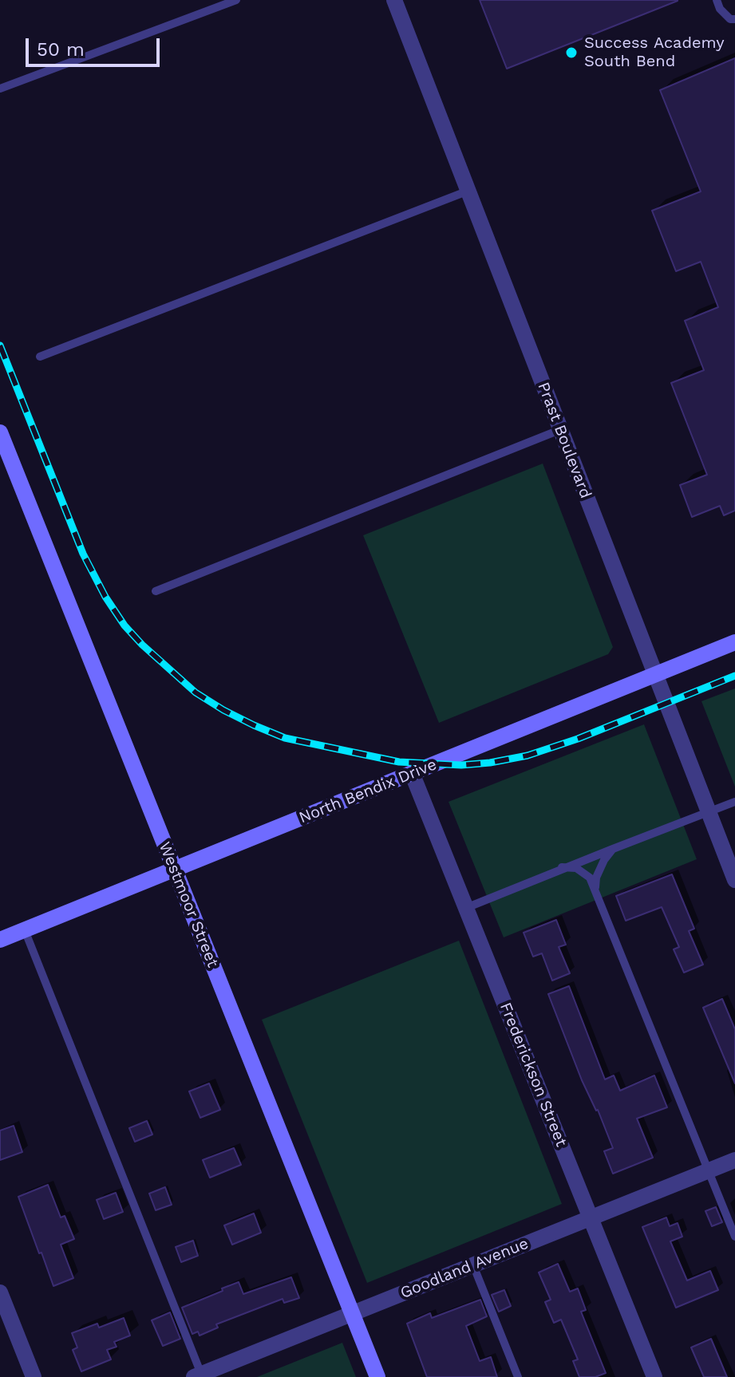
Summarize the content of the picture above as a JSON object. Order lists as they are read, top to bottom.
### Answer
{
  "streets": {
    "street": [
      "Prast Boulevard",
      "North Bendix Drive",
      "Westmoor Street",
      "Frederickson Street",
      "Goodland Avenue"
    ]
  },
  "crossings": [
    ["Prast Boulevard", "North Bendix Drive"],
    ["North Bendix Drive", "Westmoor Street"],
    ["North Bendix Drive", "Frederickson Street"],
    ["Westmoor Street", "Goodland Avenue"],
    ["Frederickson Street", "Goodland Avenue"]
  ],
  "places": ["Success Academy South Bend"],
  "scale_bar": "50 m"
}
